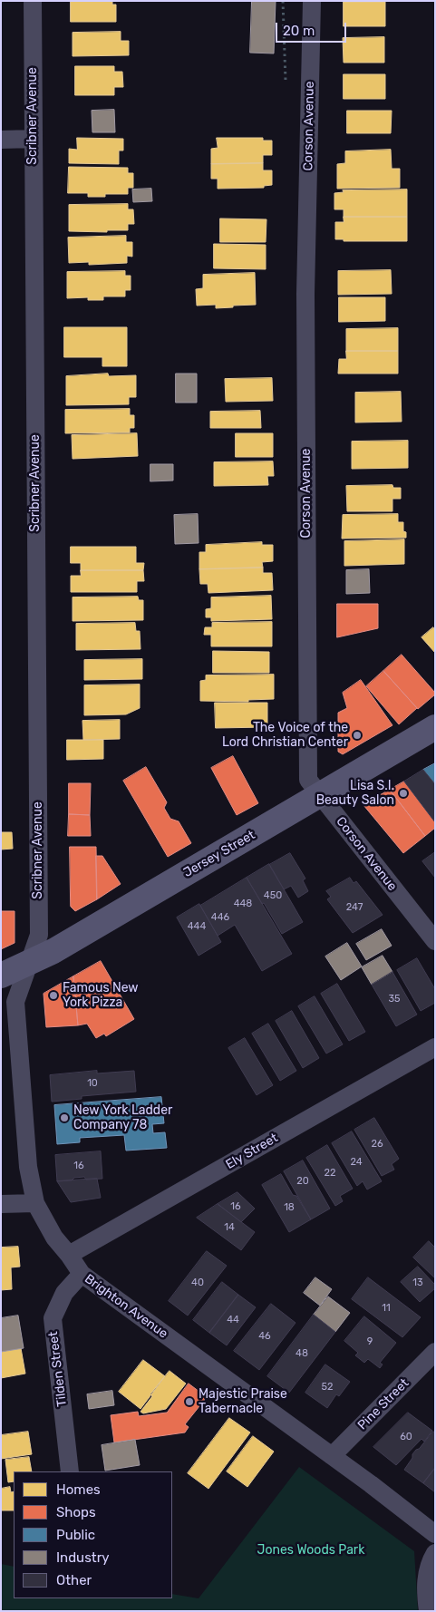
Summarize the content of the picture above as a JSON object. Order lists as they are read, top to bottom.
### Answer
{
  "streets": {
    "street": [
      "Scribner Avenue",
      "Corson Avenue",
      "Jersey Street",
      "Ely Street",
      "Brighton Avenue",
      "Tilden Street",
      "Pine Street"
    ]
  },
  "crossings": [
    ["Scribner Avenue", "Jersey Street"],
    ["Scribner Avenue", "Brighton Avenue"],
    ["Corson Avenue", "Jersey Street"],
    ["Jersey Street", "Brighton Avenue"],
    ["Ely Street", "Brighton Avenue"],
    ["Brighton Avenue", "Tilden Street"],
    ["Brighton Avenue", "Pine Street"]
  ],
  "parks": ["Jones Woods Park"],
  "places": [
    "The Voice of the Lord Christian Center",
    "Lisa S.I. Beauty Salon",
    "Famous New York Pizza",
    "New York Ladder Company 78",
    "Majestic Praise Tabernacle"
  ],
  "house_numbers": [
    "450",
    "448",
    "247",
    "446",
    "444",
    "35",
    "10",
    "26",
    "24",
    "16",
    "22",
    "20",
    "16",
    "18",
    "14",
    "40",
    "13",
    "11",
    "44",
    "46",
    "9",
    "48",
    "52",
    "60"
  ],
  "legend": [
    "Homes",
    "Shops",
    "Public",
    "Industry",
    "Other"
  ],
  "scale_bar": "20 m"
}
